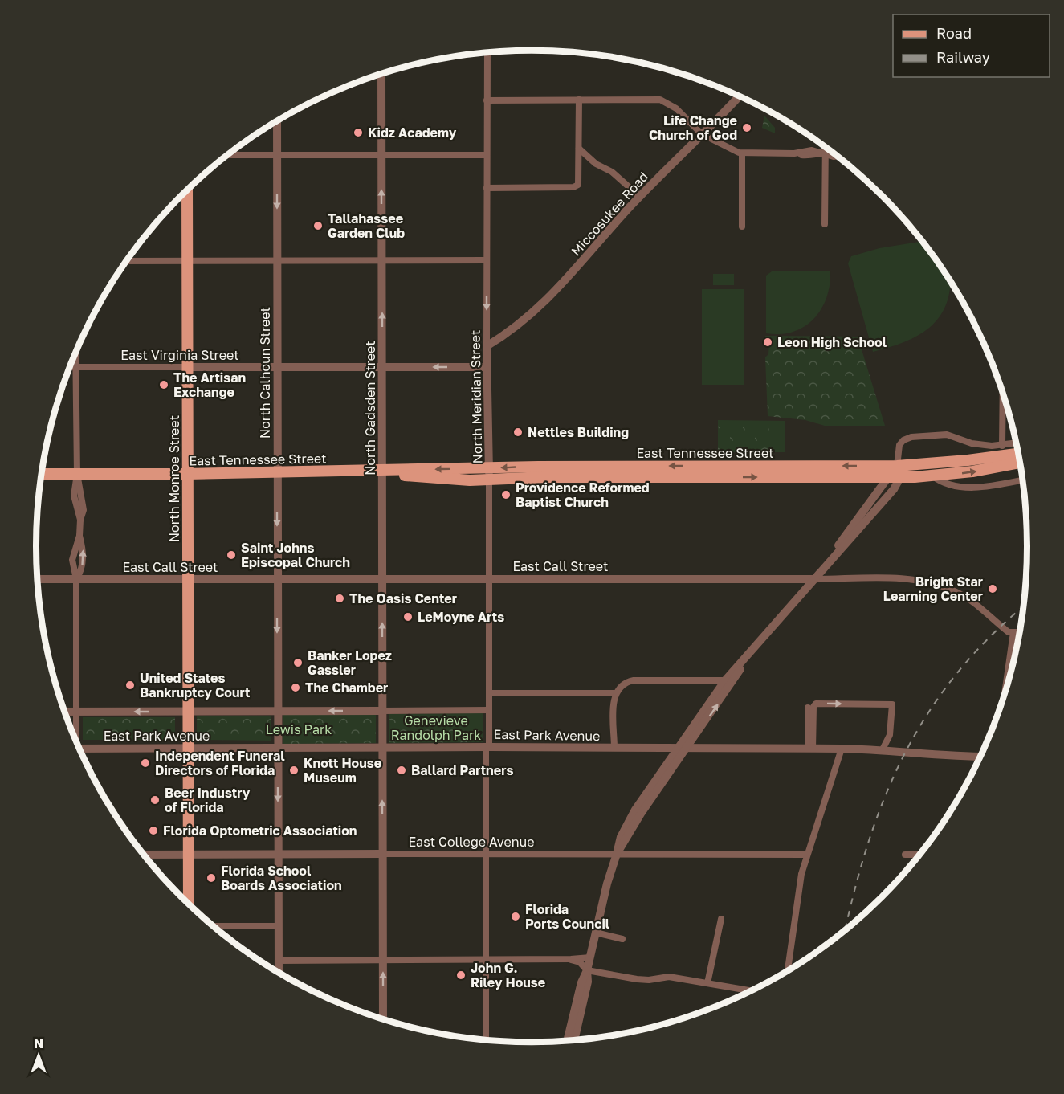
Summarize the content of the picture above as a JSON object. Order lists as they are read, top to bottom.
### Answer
{
  "streets": {
    "main road": ["East Tennessee Street", "North Monroe Street"],
    "street": [
      "Miccosukee Road",
      "East Virginia Street",
      "North Calhoun Street",
      "North Meridian Street",
      "North Gadsden Street",
      "East Call Street",
      "East Park Avenue",
      "East College Avenue"
    ]
  },
  "crossings": [
    ["Miccosukee Road", "North Meridian Street"],
    ["East Virginia Street", "North Calhoun Street"],
    ["East Virginia Street", "North Meridian Street"],
    ["East Virginia Street", "North Gadsden Street"],
    ["East Virginia Street", "North Monroe Street"],
    ["North Calhoun Street", "East Tennessee Street"],
    ["North Calhoun Street", "East Call Street"],
    ["North Calhoun Street", "East Park Avenue"],
    ["North Calhoun Street", "East College Avenue"],
    ["North Meridian Street", "East Tennessee Street"],
    ["North Meridian Street", "East Call Street"],
    ["North Meridian Street", "East Park Avenue"],
    ["North Meridian Street", "East College Avenue"],
    ["North Gadsden Street", "East Tennessee Street"],
    ["North Gadsden Street", "East Call Street"],
    ["North Gadsden Street", "East Park Avenue"],
    ["North Gadsden Street", "East College Avenue"],
    ["East Tennessee Street", "North Monroe Street"],
    ["North Monroe Street", "East Call Street"],
    ["North Monroe Street", "East Park Avenue"],
    ["North Monroe Street", "East College Avenue"]
  ],
  "one_way": ["North Calhoun Street", "North Gadsden Street"],
  "parks": ["Genevieve Randolph Park", "Lewis Park"],
  "places": [
    "Life Change Church of God",
    "Kidz Academy",
    "Tallahassee Garden Club",
    "Leon High School",
    "The Artisan Exchange",
    "Nettles Building",
    "Providence Reformed Baptist Church",
    "Saint Johns Episcopal Church",
    "Bright Star Learning Center",
    "The Oasis Center",
    "LeMoyne Arts",
    "Banker Lopez Gassler",
    "United States Bankruptcy Court",
    "The Chamber",
    "Independent Funeral Directors of Florida",
    "Knott House Museum",
    "Ballard Partners",
    "Beer Industry of Florida",
    "Florida Optometric Association",
    "Florida School Boards Association",
    "Florida Ports Council",
    "John G. Riley House"
  ],
  "legend": ["Road", "Railway"],
  "north": "top"
}
